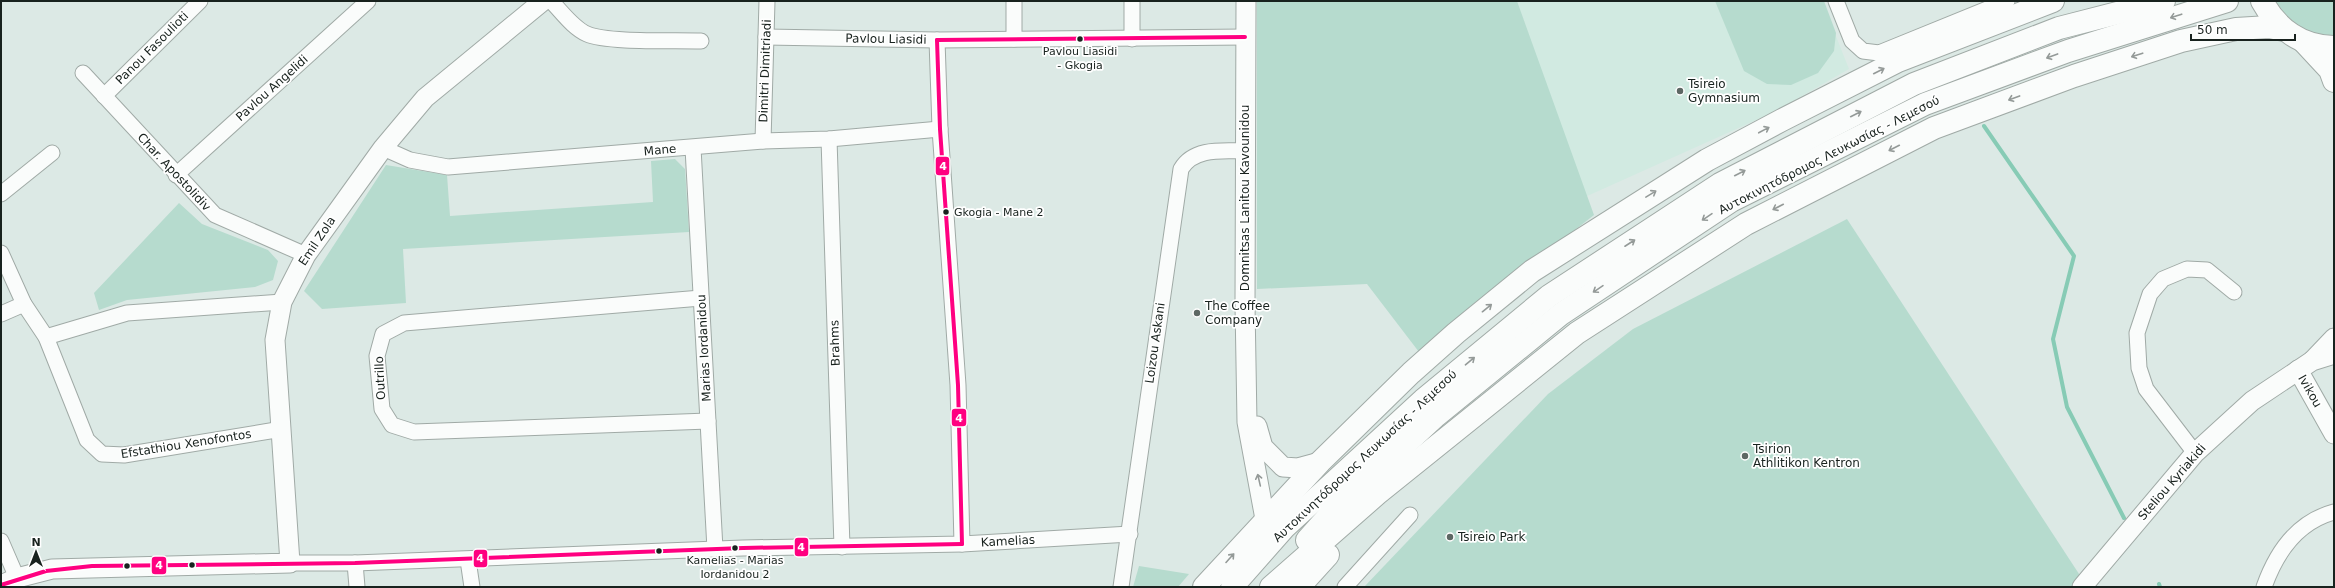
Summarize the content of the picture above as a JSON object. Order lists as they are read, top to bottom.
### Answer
{
  "streets": {
    "main road": ["Αυτοκινητόδρομος Λευκωσίας - Λεμεσού"],
    "street": [
      "Pavlou Liasidi",
      "Panou Fasoulioti",
      "Dimitri Dimitriadi",
      "Pavlou Angelidi",
      "Mane",
      "Char. Apostolidiv",
      "Domnitsas Lanitou Kavounidou",
      "Emil Zola",
      "Brahms",
      "Loizou Askani",
      "Marias Iordanidou",
      "Outrillo",
      "Ivikou",
      "Efstathiou Xenofontos",
      "Steliou Kyriakidi",
      "Kamelias"
    ]
  },
  "crossings": [
    ["Pavlou Liasidi", "Dimitri Dimitriadi"],
    ["Pavlou Liasidi", "Domnitsas Lanitou Kavounidou"],
    ["Panou Fasoulioti", "Char. Apostolidiv"],
    ["Dimitri Dimitriadi", "Mane"],
    ["Pavlou Angelidi", "Char. Apostolidiv"],
    ["Mane", "Emil Zola"],
    ["Mane", "Brahms"],
    ["Mane", "Marias Iordanidou"],
    ["Αυτοκινητόδρομος Λευκωσίας - Λεμεσού", "Domnitsas Lanitou Kavounidou"],
    ["Char. Apostolidiv", "Emil Zola"],
    ["Domnitsas Lanitou Kavounidou", "Loizou Askani"],
    ["Emil Zola", "Efstathiou Xenofontos"],
    ["Emil Zola", "Kamelias"],
    ["Brahms", "Kamelias"],
    ["Loizou Askani", "Kamelias"],
    ["Marias Iordanidou", "Outrillo"],
    ["Marias Iordanidou", "Kamelias"],
    ["Ivikou", "Steliou Kyriakidi"]
  ],
  "places": [
    "Pavlou Liasidi - Gkogia",
    "Tsireio Gymnasium",
    "Gkogia - Mane 2",
    "The Coffee Company",
    "Tsirion Athlitikon Kentron",
    "Tsireio Park",
    "Kamelias - Marias Iordanidou 2"
  ],
  "lines": ["transit line 4"],
  "scale_bar": "50 m",
  "north": "top"
}
